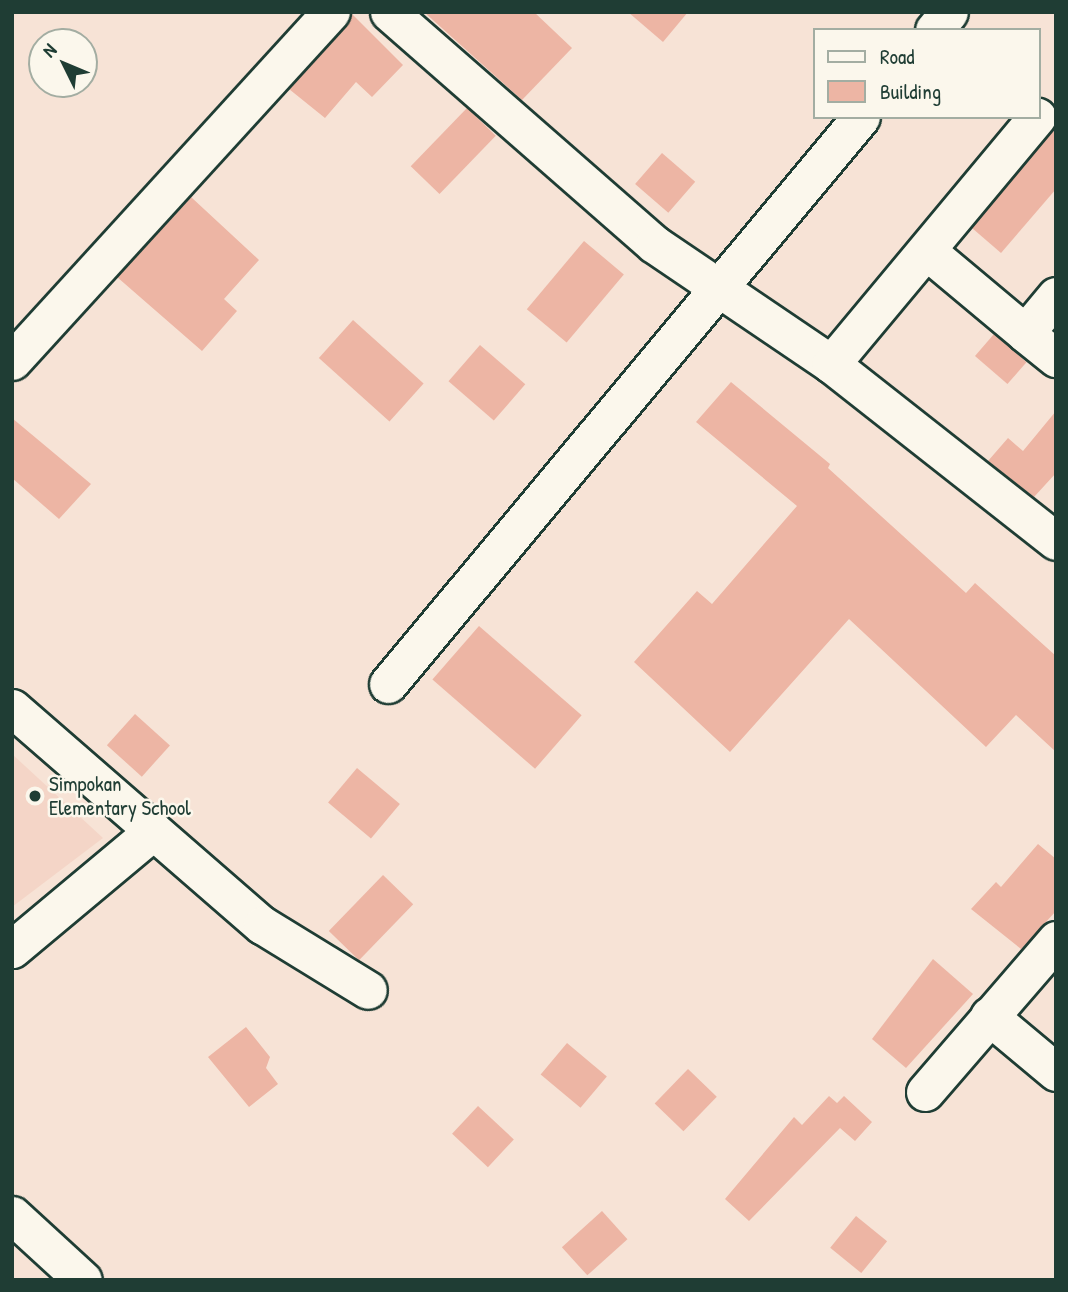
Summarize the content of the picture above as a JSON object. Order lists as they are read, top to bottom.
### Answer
{
  "places": ["Simpokan Elementary School"],
  "legend": ["Road", "Building"],
  "north": "top left"
}
